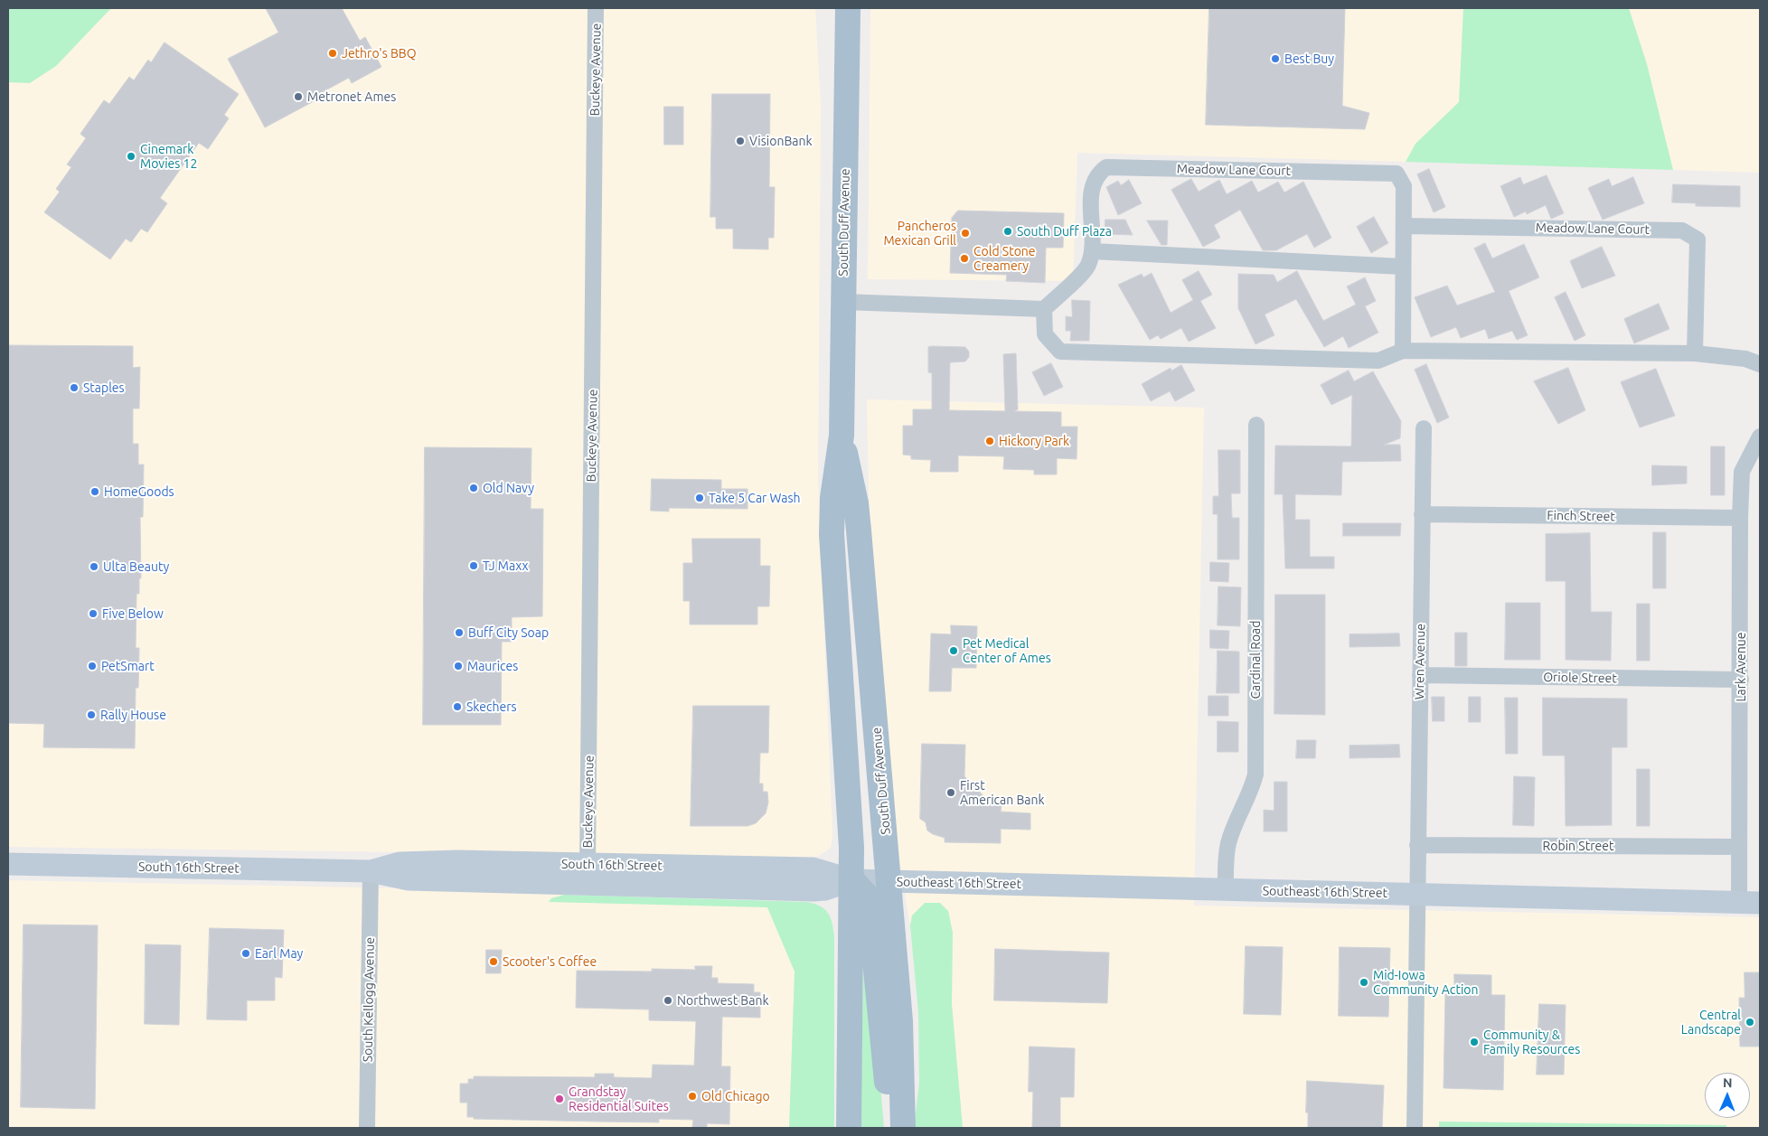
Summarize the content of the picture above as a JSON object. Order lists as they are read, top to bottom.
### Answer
{
  "streets": {
    "main road": ["South Duff Avenue", "South 16th Street", "Southeast 16th Street"],
    "street": [
      "Buckeye Avenue",
      "Meadow Lane Court",
      "Finch Street",
      "Cardinal Road",
      "Wren Avenue",
      "Lark Avenue",
      "Oriole Street",
      "Robin Street",
      "South Kellogg Avenue"
    ]
  },
  "crossings": [
    ["Buckeye Avenue", "South 16th Street"],
    ["South Duff Avenue", "South 16th Street"],
    ["South Duff Avenue", "Southeast 16th Street"],
    ["Finch Street", "Wren Avenue"],
    ["Finch Street", "Lark Avenue"],
    ["Cardinal Road", "Southeast 16th Street"],
    ["Wren Avenue", "Oriole Street"],
    ["Wren Avenue", "Robin Street"],
    ["Wren Avenue", "Southeast 16th Street"],
    ["Lark Avenue", "Oriole Street"],
    ["Lark Avenue", "Robin Street"],
    ["Lark Avenue", "Southeast 16th Street"],
    ["South 16th Street", "Southeast 16th Street"],
    ["South 16th Street", "South Kellogg Avenue"]
  ],
  "places": [
    "Jethro's BBQ",
    "Best Buy",
    "Metronet Ames",
    "VisionBank",
    "Cinemark Movies 12",
    "South Duff Plaza",
    "Pancheros Mexican Grill",
    "Cold Stone Creamery",
    "Staples",
    "Hickory Park",
    "Old Navy",
    "HomeGoods",
    "Take 5 Car Wash",
    "TJ Maxx",
    "Ulta Beauty",
    "Five Below",
    "Buff City Soap",
    "Pet Medical Center of Ames",
    "PetSmart",
    "Maurices",
    "Skechers",
    "Rally House",
    "First American Bank",
    "Earl May",
    "Scooter's Coffee",
    "Mid-Iowa Community Action",
    "Northwest Bank",
    "Central Landscape",
    "Community & Family Resources",
    "Old Chicago",
    "Grandstay Residential Suites"
  ],
  "north": "top"
}
